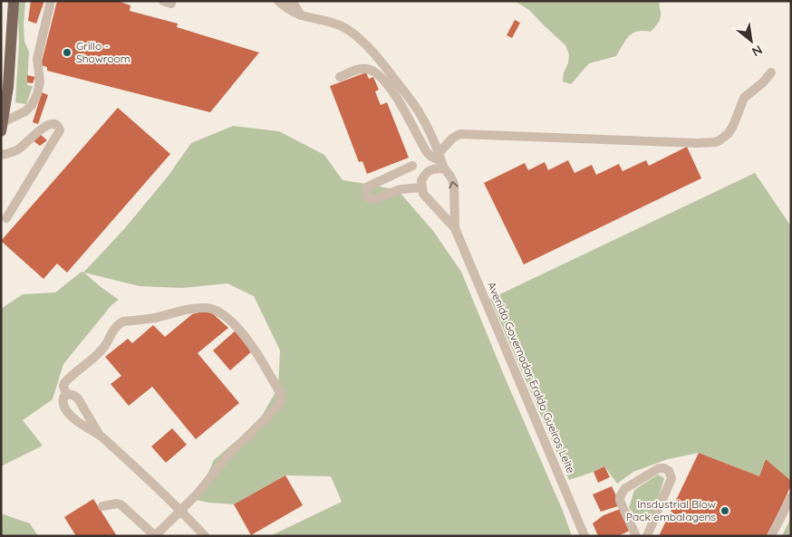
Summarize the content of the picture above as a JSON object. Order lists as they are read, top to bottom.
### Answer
{
  "streets": {
    "street": ["Avenida Governador Eraldo Gueiros Leite"]
  },
  "places": ["Grillo - Showroom", "Insdustrial Blow Pack embalagens"],
  "north": "bottom right"
}
